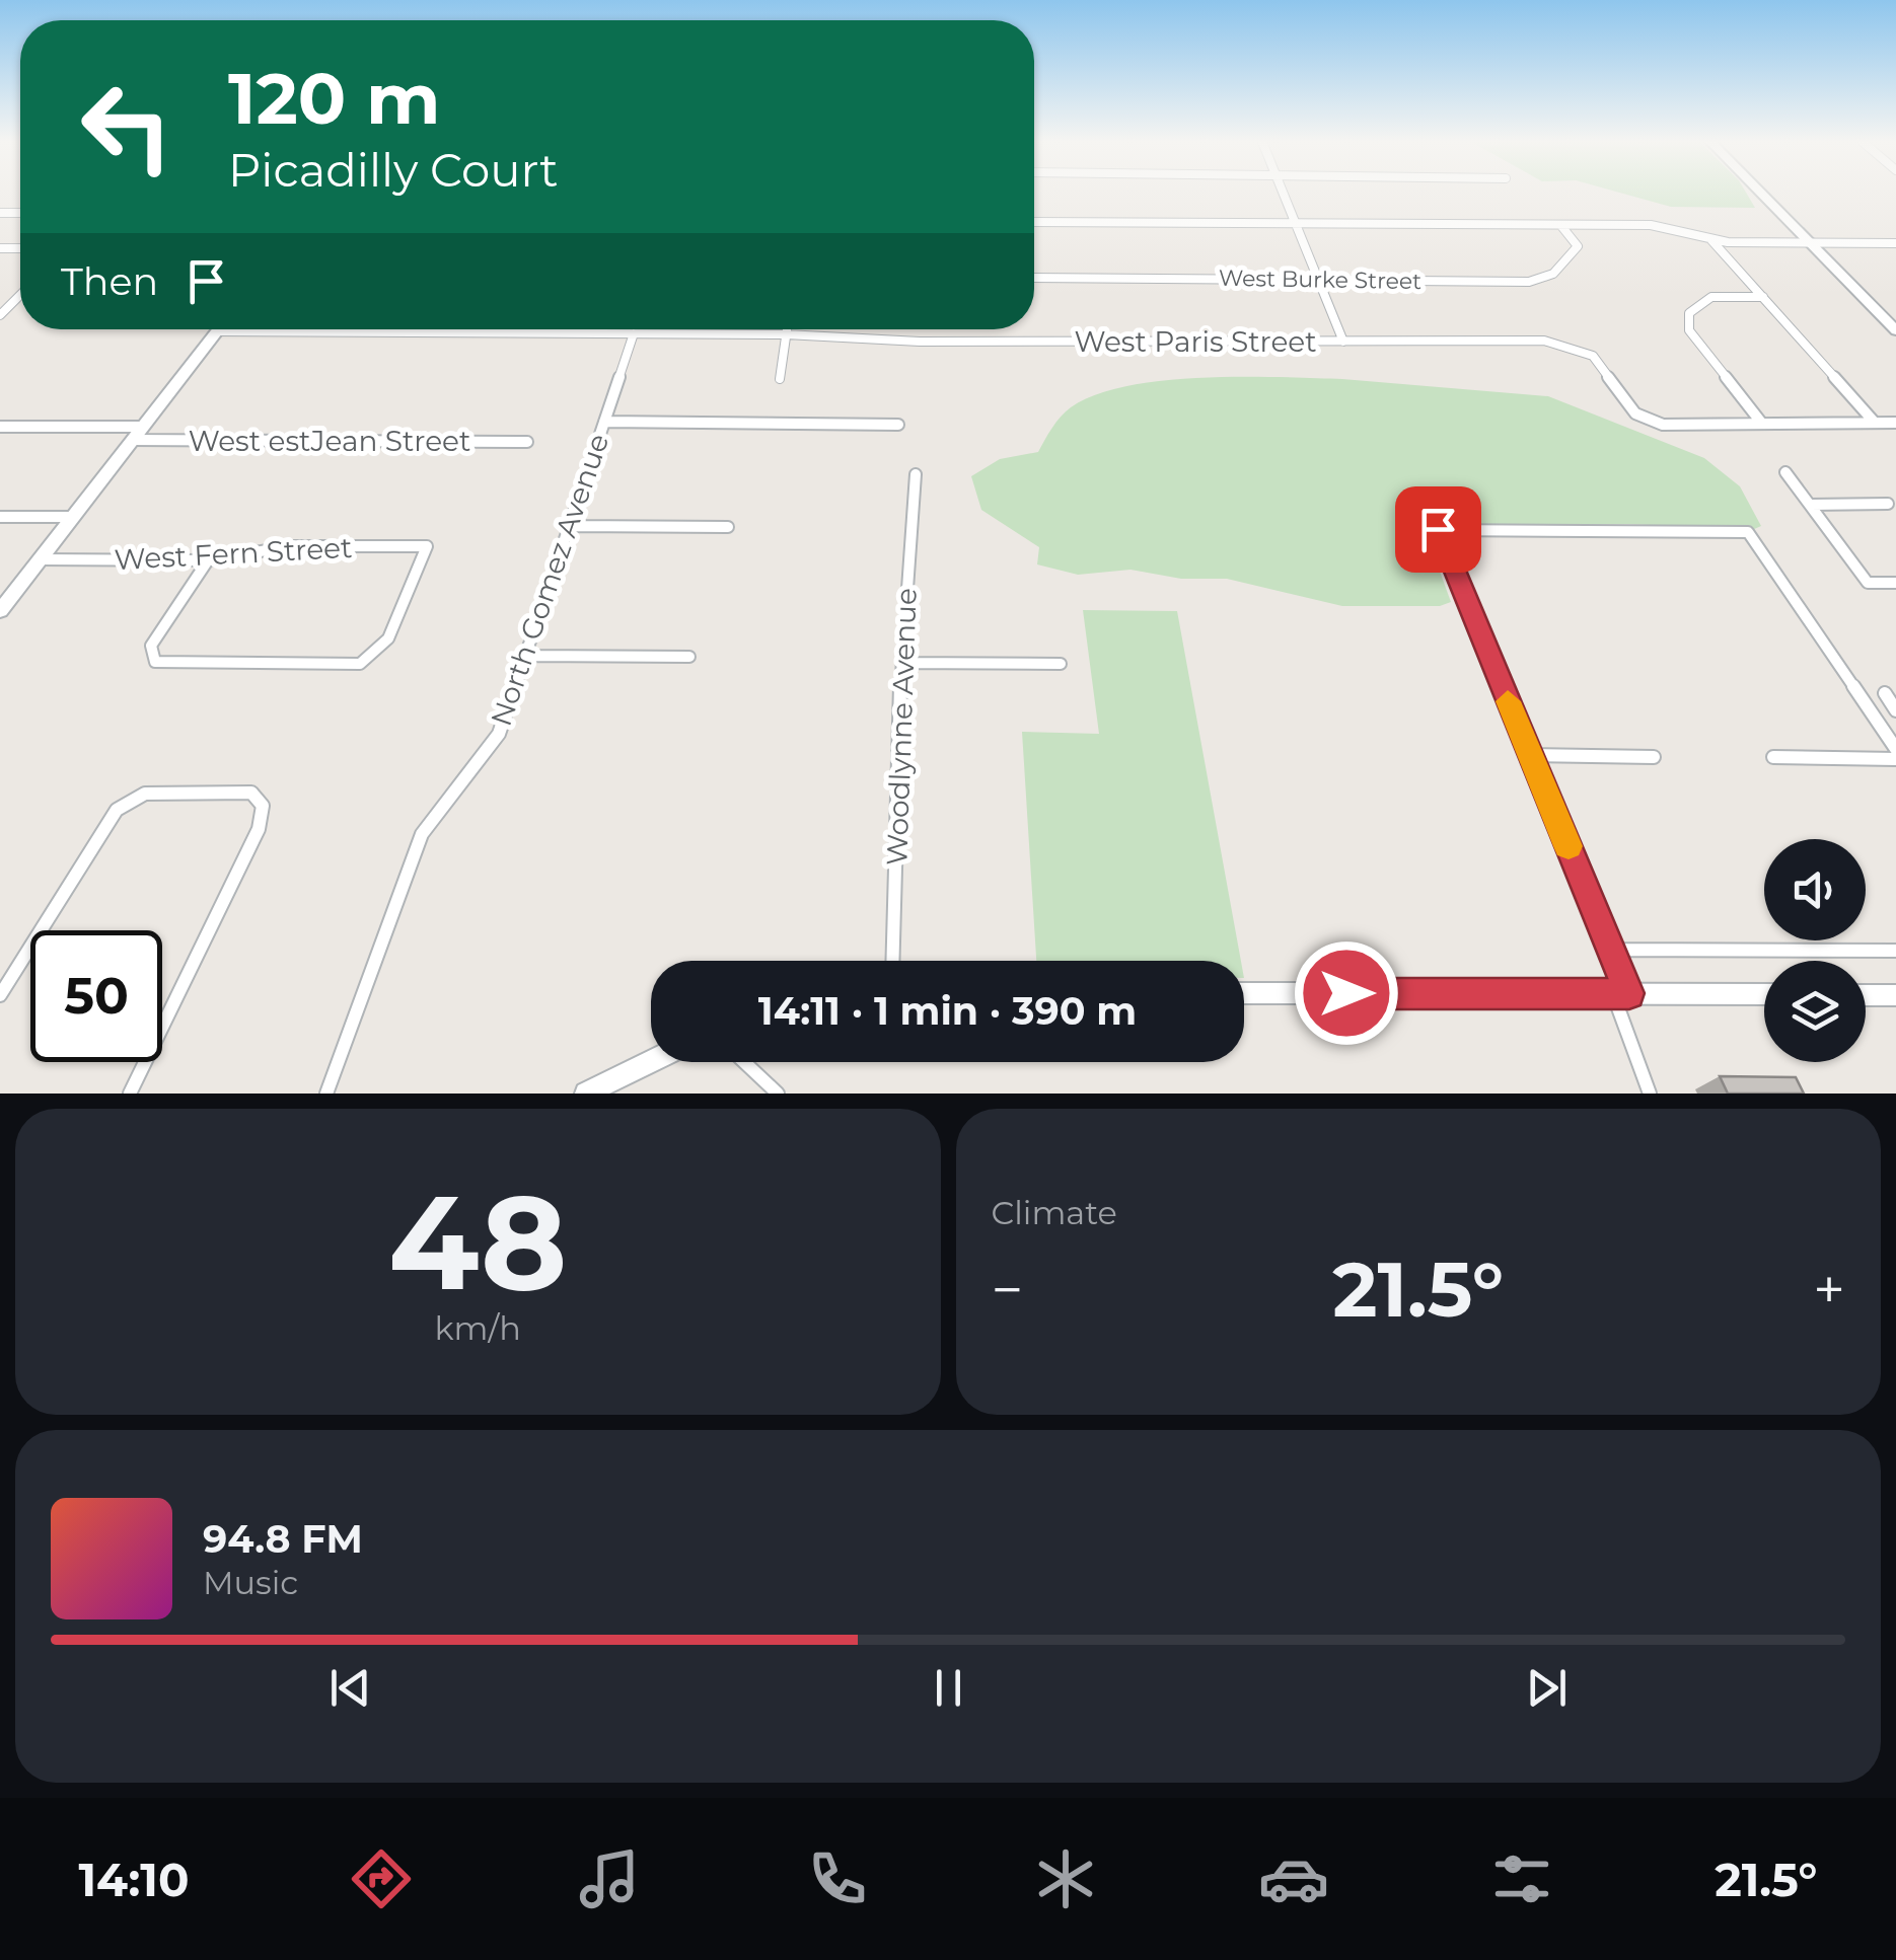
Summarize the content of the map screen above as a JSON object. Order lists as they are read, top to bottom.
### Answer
{
  "streets": {
    "street": [
      "West Burke Street",
      "West Paris Street",
      "West estJean Street",
      "West Fern Street",
      "North Gomez Avenue",
      "Woodlynne Avenue"
    ]
  },
  "crossings": [
    ["West Paris Street", "North Gomez Avenue"]
  ],
  "page": {
    "turn": ["120 m", "Picadilly Court"],
    "then": "Then",
    "limit": "50",
    "trip": "14:11 · 1 min · 390 m",
    "tile": [
      ["48", "km/h"],
      "Climate"
    ],
    "heat": ["−", "21.5°", "+"],
    "song": ["94.8 FM", "Music"],
    "tabs": ["14:10", "21.5°"]
  }
}
